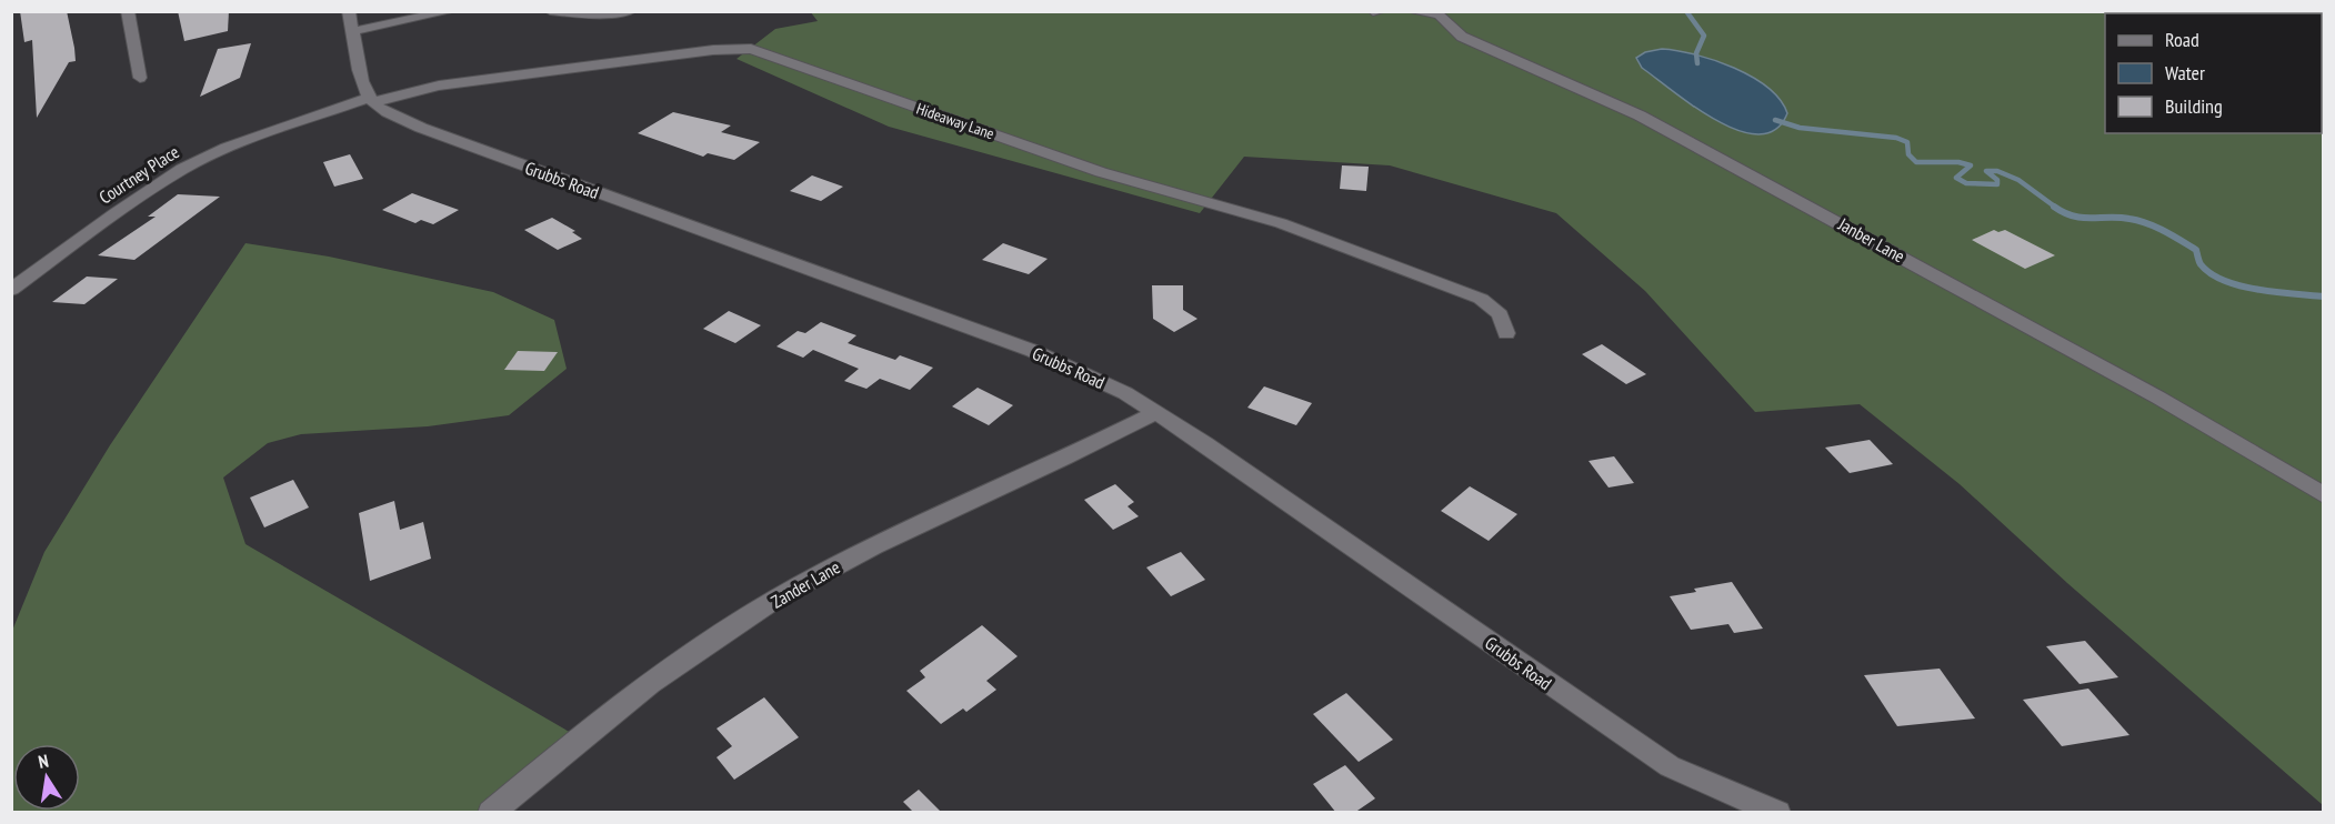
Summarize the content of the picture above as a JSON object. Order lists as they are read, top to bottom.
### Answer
{
  "streets": {
    "street": [
      "Hideaway Lane",
      "Courtney Place",
      "Grubbs Road",
      "Janber Lane",
      "Zander Lane"
    ]
  },
  "crossings": [
    ["Hideaway Lane", "Courtney Place"],
    ["Hideaway Lane", "Grubbs Road"],
    ["Courtney Place", "Grubbs Road"],
    ["Grubbs Road", "Zander Lane"]
  ],
  "legend": ["Road", "Water", "Building"],
  "north": "top"
}
